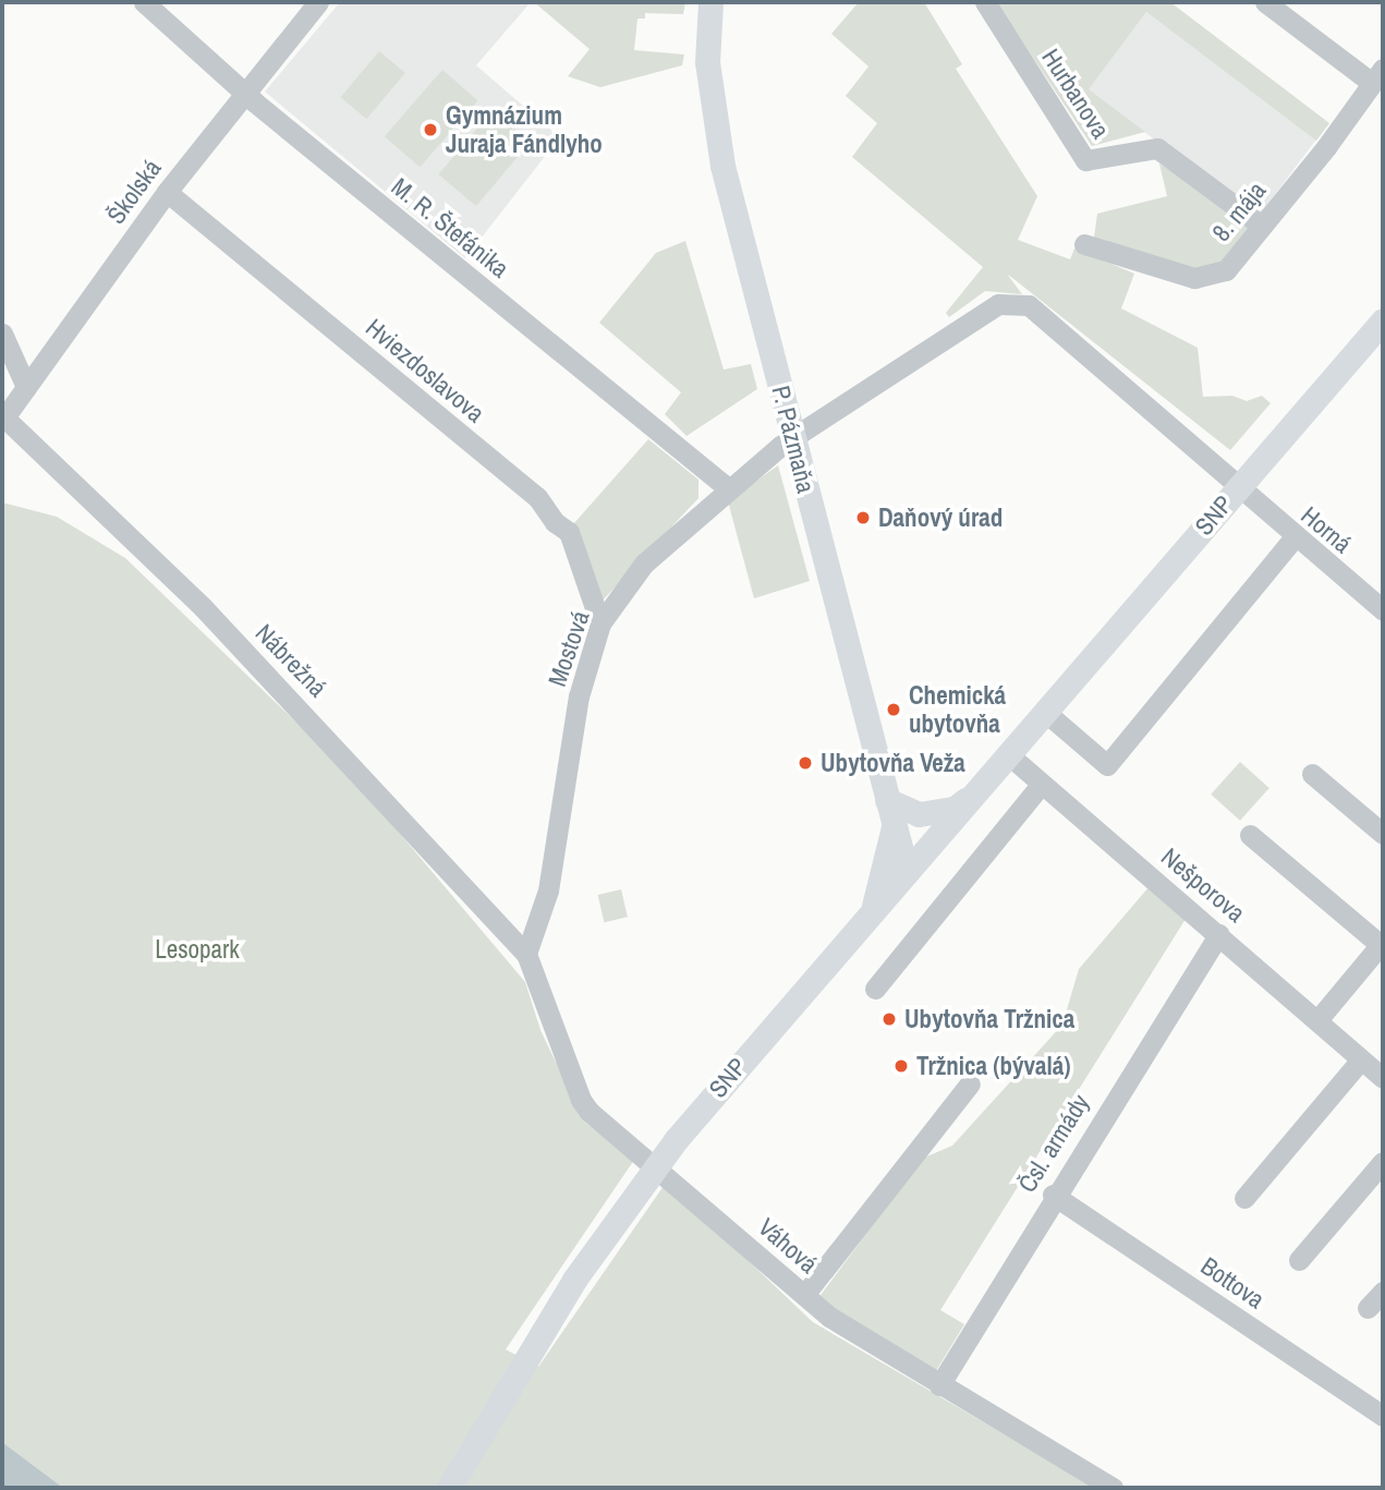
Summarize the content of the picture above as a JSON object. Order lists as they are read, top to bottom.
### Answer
{
  "streets": {
    "main road": ["P. Pázmaňa", "SNP"],
    "street": [
      "Hurbanova",
      "Školská",
      "8. mája",
      "M. R. Štefánika",
      "Hviezdoslavova",
      "Horná",
      "Mostová",
      "Nábrežná",
      "Nešporova",
      "Čsl. armády",
      "Váhová",
      "Bottova"
    ]
  },
  "crossings": [
    ["Hurbanova", "8. mája"],
    ["Školská", "M. R. Štefánika"],
    ["Školská", "Hviezdoslavova"],
    ["Školská", "Nábrežná"],
    ["M. R. Štefánika", "Mostová"],
    ["Hviezdoslavova", "Mostová"],
    ["P. Pázmaňa", "SNP"],
    ["P. Pázmaňa", "Mostová"],
    ["SNP", "Horná"],
    ["SNP", "Nešporova"],
    ["Horná", "Mostová"],
    ["Mostová", "Nábrežná"],
    ["Mostová", "Váhová"],
    ["Nábrežná", "Váhová"],
    ["Nešporova", "Čsl. armády"],
    ["Čsl. armády", "Váhová"],
    ["Čsl. armády", "Bottova"]
  ],
  "parks": ["Lesopark"],
  "places": [
    "Gymnázium Juraja Fándlyho",
    "Daňový úrad",
    "Chemická ubytovňa",
    "Ubytovňa Veža",
    "Ubytovňa Tržnica",
    "Tržnica (bývalá)"
  ]
}
